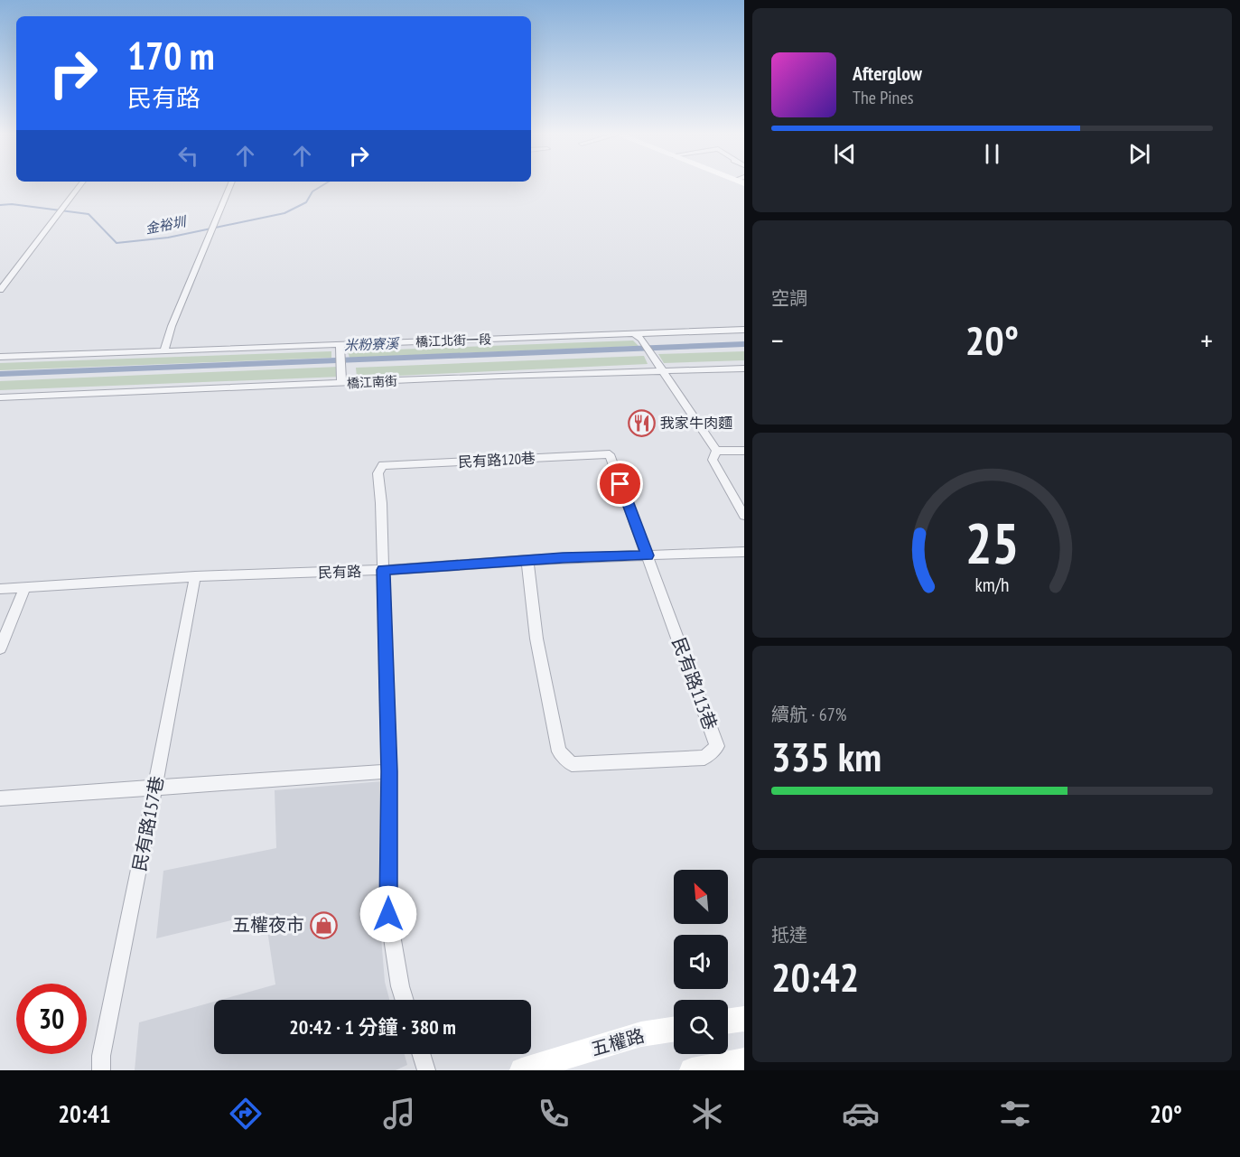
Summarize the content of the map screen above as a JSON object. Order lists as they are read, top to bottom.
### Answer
{
  "streets": {
    "street": [
      "橋江北街一段",
      "橋江南街",
      "民有路120巷",
      "民有路",
      "民有路113巷",
      "民有路157巷",
      "五權路"
    ]
  },
  "crossings": [
    ["民有路120巷", "民有路"],
    ["民有路120巷", "民有路113巷"],
    ["民有路", "民有路113巷"],
    ["民有路", "民有路157巷"]
  ],
  "water": ["金裕圳", "米粉寮溪"],
  "places": {
    "restaurant": ["我家牛肉麵"],
    "shop": ["五權夜市"]
  },
  "north": "top left",
  "page": {
    "turn": ["170 m", "民有路"],
    "song": ["Afterglow", "The Pines"],
    "tile": [
      "空調",
      ["續航 · 67%", "335 km"],
      ["抵達", "20:42"]
    ],
    "heat": ["−", "20°", "+"],
    "limit": "30",
    "trip": "20:42 · 1 分鐘 · 380 m",
    "tabs": ["20:41", "20°"],
    "gauge": ["25", "km/h"]
  }
}
